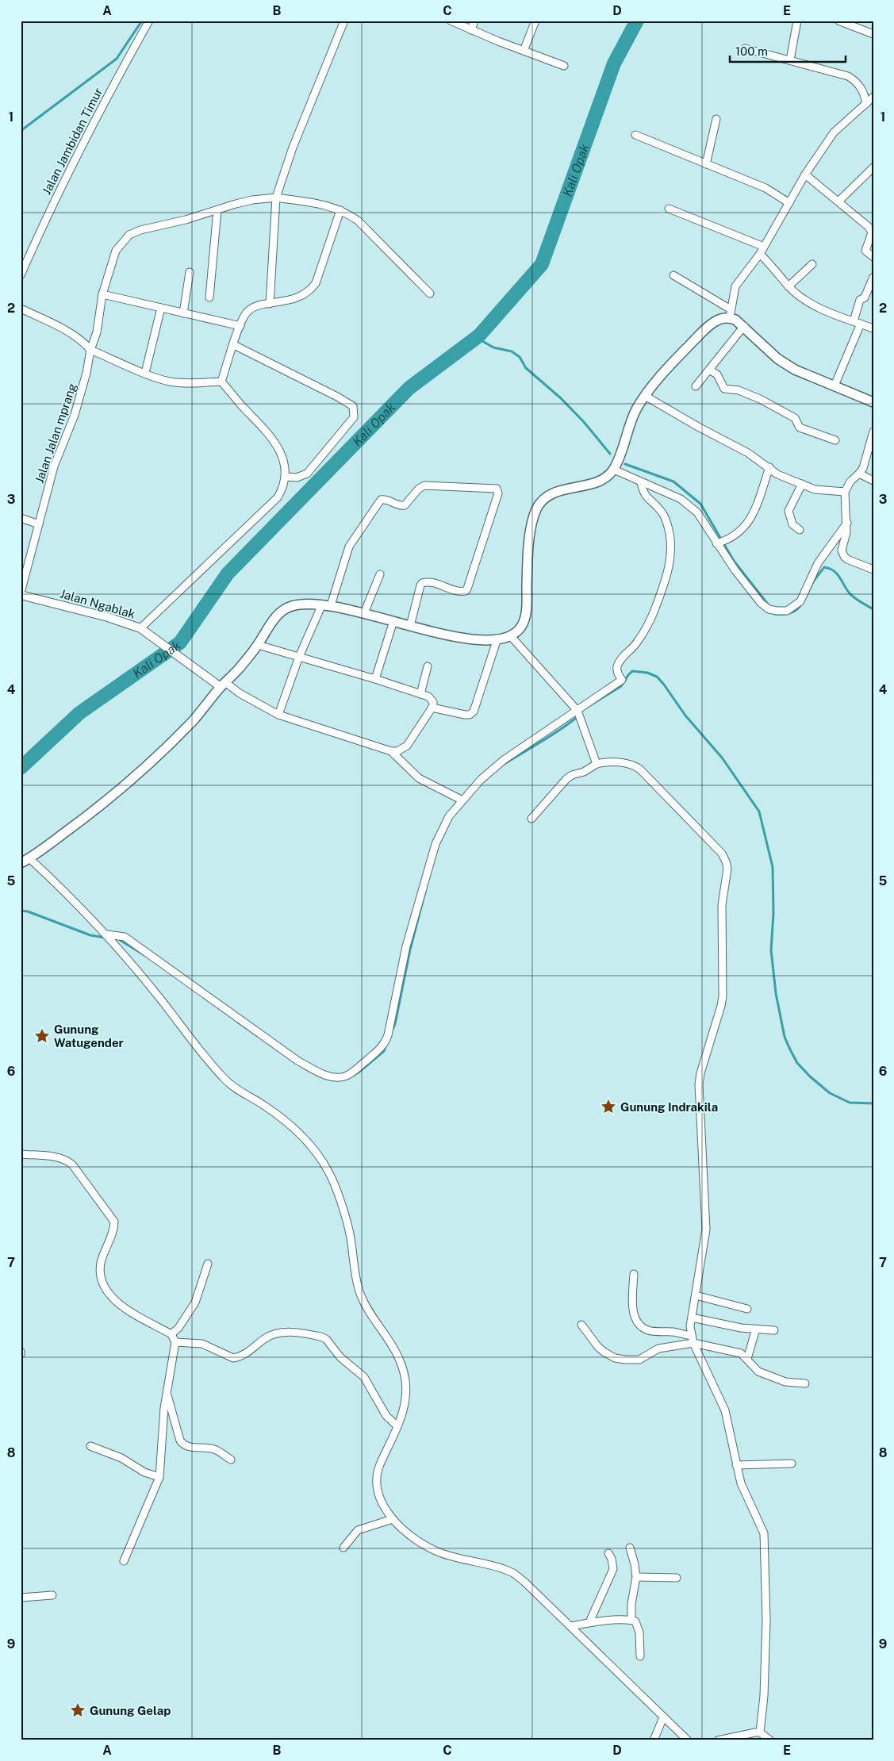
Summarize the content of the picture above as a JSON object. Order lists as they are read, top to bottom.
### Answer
{
  "streets": {
    "street": ["Jalan Jambidan Timur", "Jalan Jalan mprang", "Jalan Ngablak"]
  },
  "crossings": [
    ["Jalan Jalan mprang", "Jalan Ngablak"]
  ],
  "water": ["Kali Opak"],
  "places": {
    "place": ["Gunung Watugender", "Gunung Indrakila", "Gunung Gelap"]
  },
  "scale_bar": "100 m",
  "grid": {
    "columns": [
      "A",
      "B",
      "C",
      "D",
      "E"
    ],
    "rows": [
      "1",
      "2",
      "3",
      "4",
      "5",
      "6",
      "7",
      "8",
      "9"
    ]
  }
}
